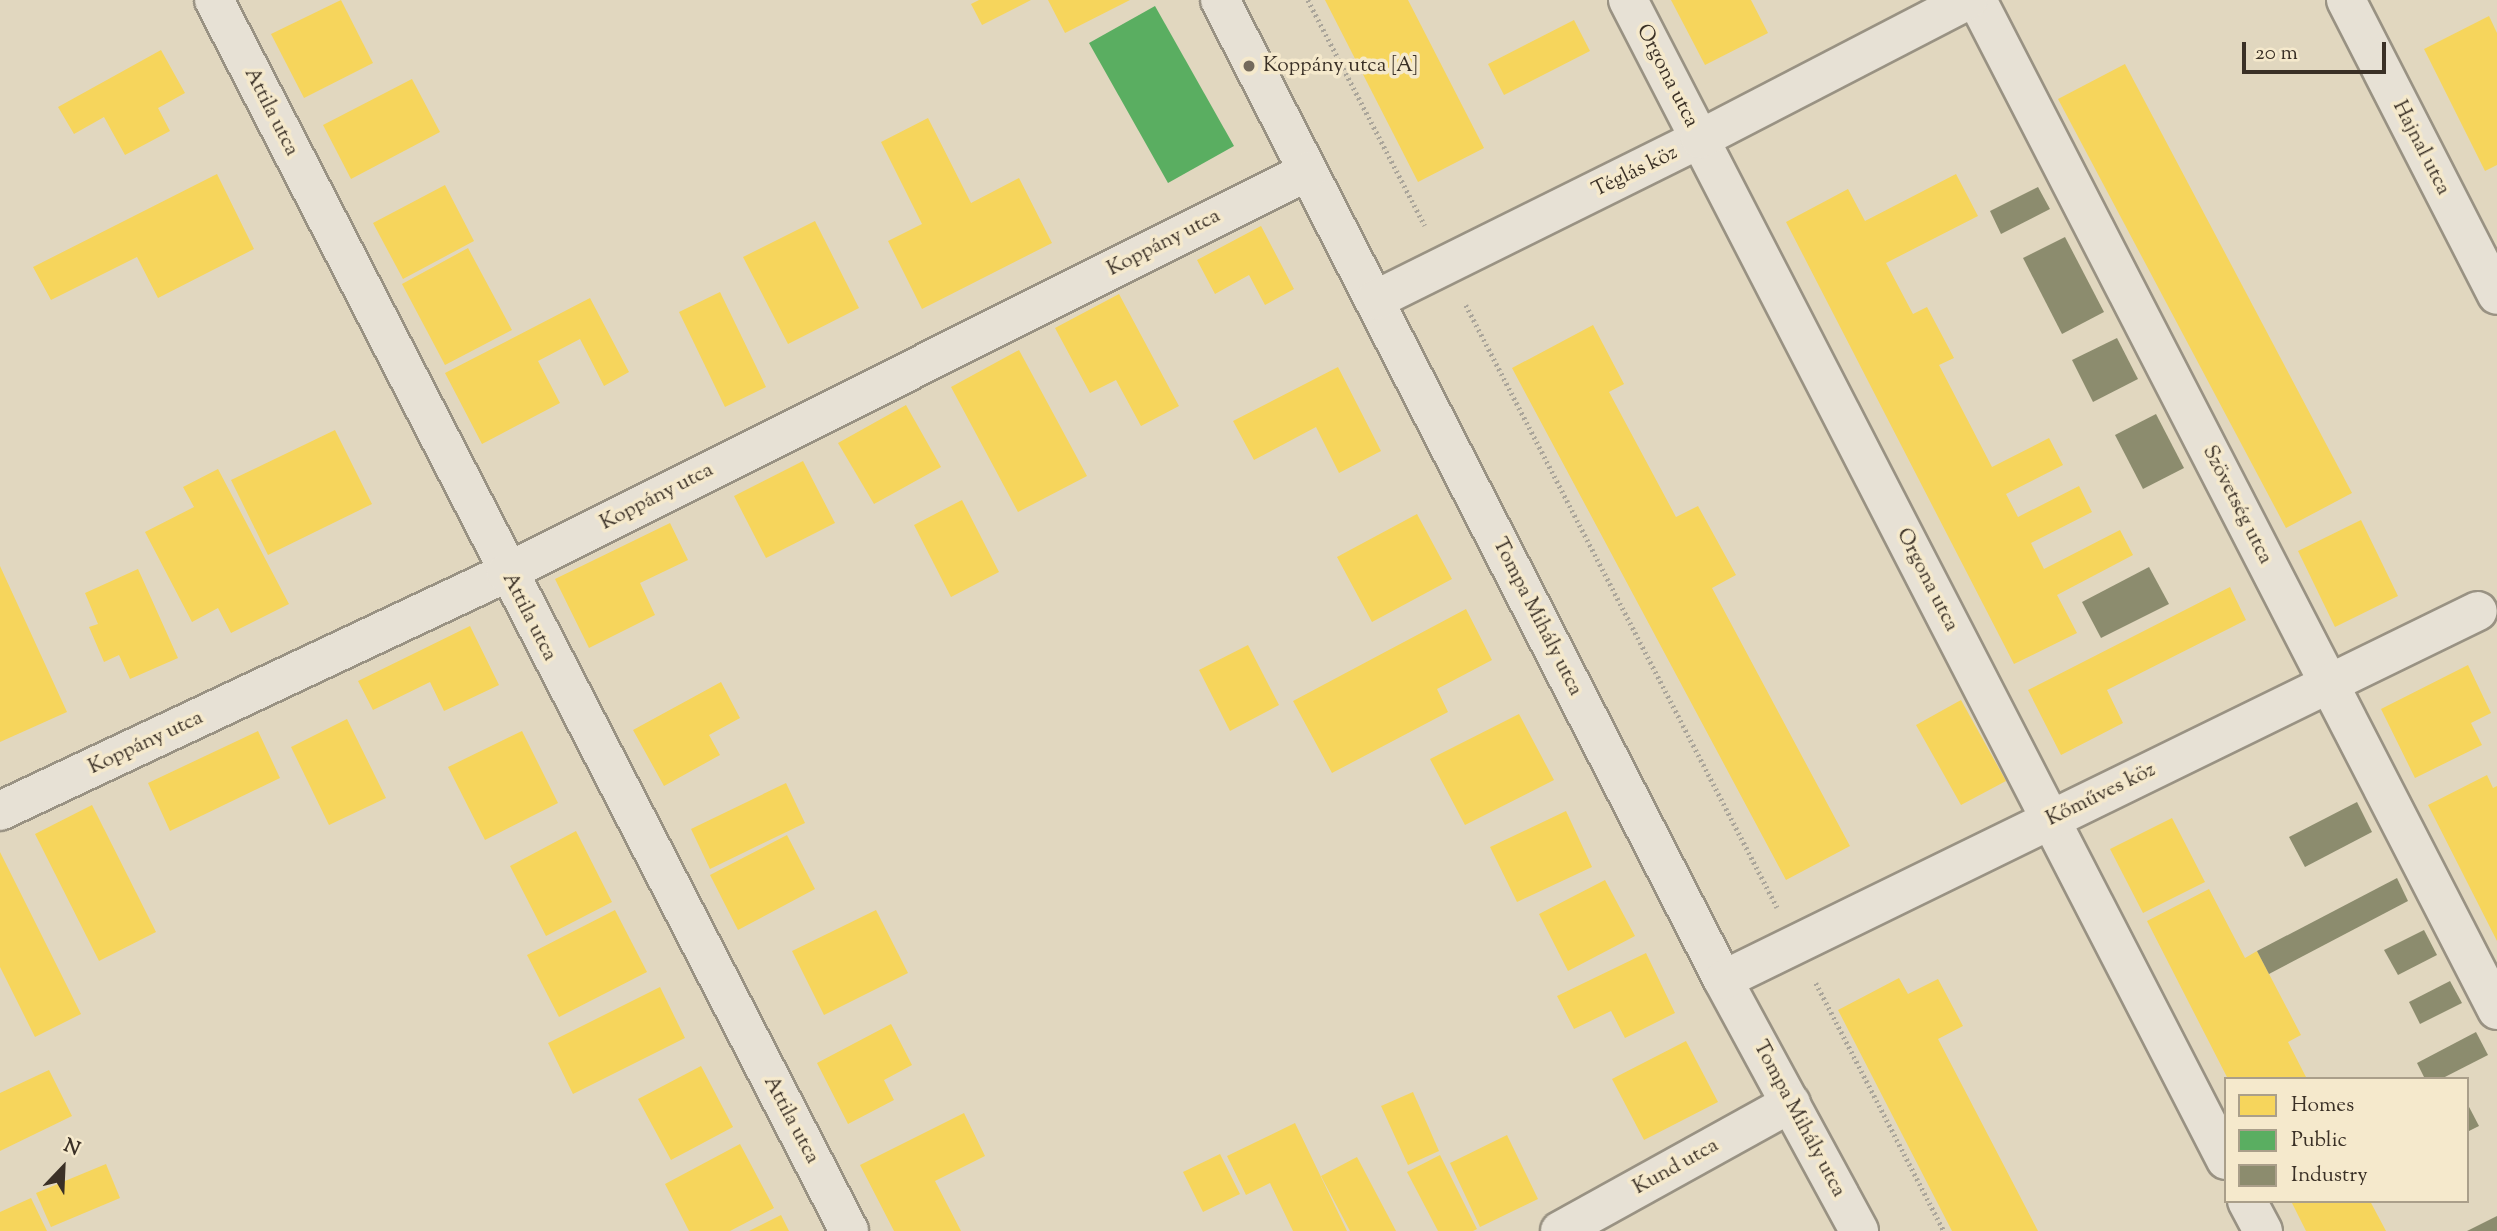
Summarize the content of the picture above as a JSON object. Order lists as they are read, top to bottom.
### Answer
{
  "streets": {
    "street": [
      "Orgona utca",
      "Attila utca",
      "Hajnal utca",
      "Téglás köz",
      "Koppány utca",
      "Szövetség utca",
      "Tompa Mihály utca",
      "Kőműves köz",
      "Kund utca"
    ]
  },
  "crossings": [
    ["Orgona utca", "Téglás köz"],
    ["Orgona utca", "Kőműves köz"],
    ["Attila utca", "Koppány utca"],
    ["Téglás köz", "Tompa Mihály utca"],
    ["Koppány utca", "Tompa Mihály utca"],
    ["Szövetség utca", "Kőműves köz"],
    ["Tompa Mihály utca", "Kőműves köz"],
    ["Tompa Mihály utca", "Kund utca"]
  ],
  "places": ["Koppány utca [A]"],
  "legend": ["Homes", "Public", "Industry"],
  "scale_bar": "20 m",
  "north": "top right"
}
